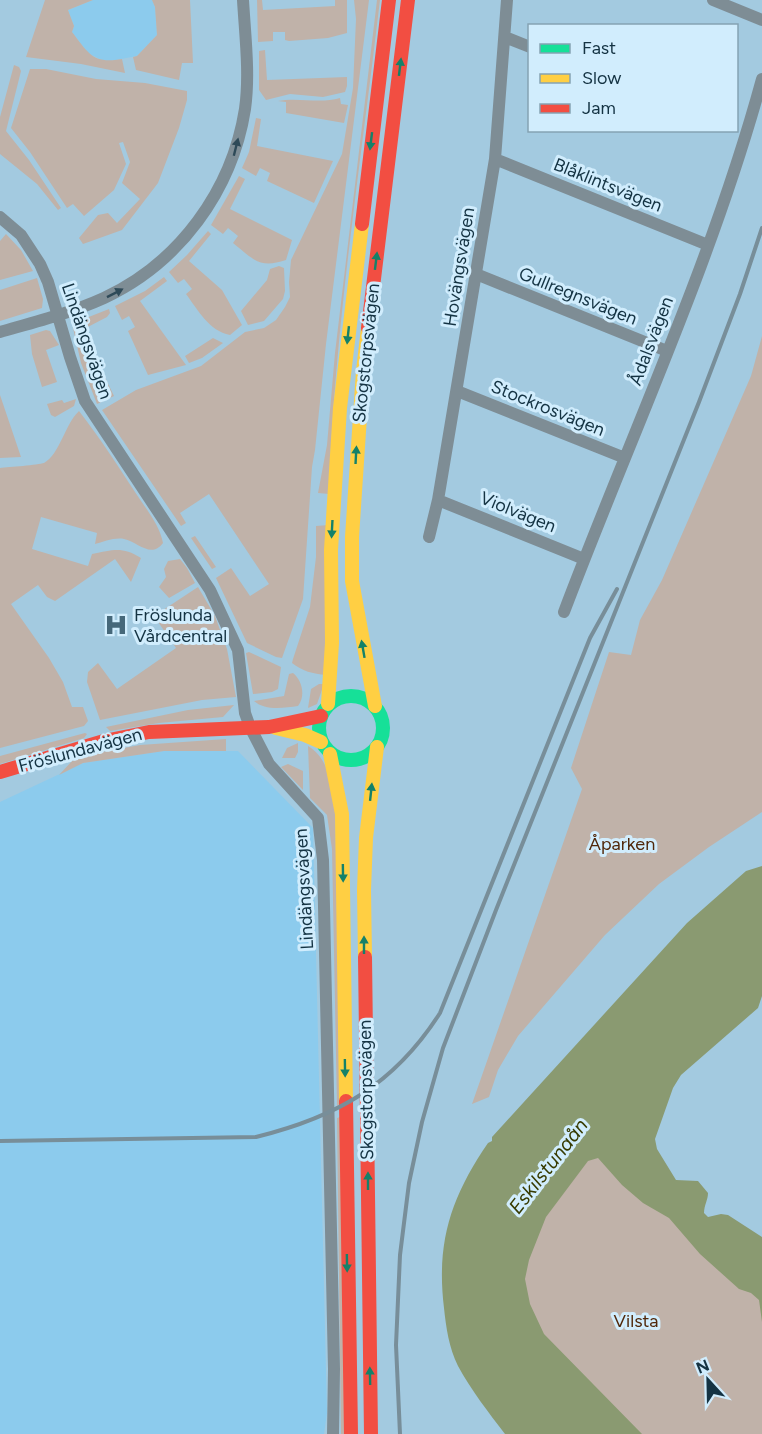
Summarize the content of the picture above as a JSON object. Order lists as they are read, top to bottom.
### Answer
{
  "streets": {
    "main road": ["Skogstorpsvägen", "Fröslundavägen"],
    "street": [
      "Blåklintsvägen",
      "Hovängsvägen",
      "Gullregnsvägen",
      "Lindängsvägen",
      "Ådalsvägen",
      "Stockrosvägen",
      "Violvägen"
    ]
  },
  "crossings": [
    ["Blåklintsvägen", "Hovängsvägen"],
    ["Blåklintsvägen", "Ådalsvägen"],
    ["Hovängsvägen", "Gullregnsvägen"],
    ["Hovängsvägen", "Stockrosvägen"],
    ["Hovängsvägen", "Violvägen"],
    ["Gullregnsvägen", "Ådalsvägen"],
    ["Lindängsvägen", "Fröslundavägen"],
    ["Ådalsvägen", "Stockrosvägen"],
    ["Ådalsvägen", "Violvägen"],
    ["Skogstorpsvägen", "Fröslundavägen"]
  ],
  "water": ["Eskilstunaån"],
  "parks": ["Åparken", "Vilsta"],
  "places": {
    "hospital": ["Fröslunda Vårdcentral"]
  },
  "legend": ["Fast", "Slow", "Jam"],
  "north": "top"
}
